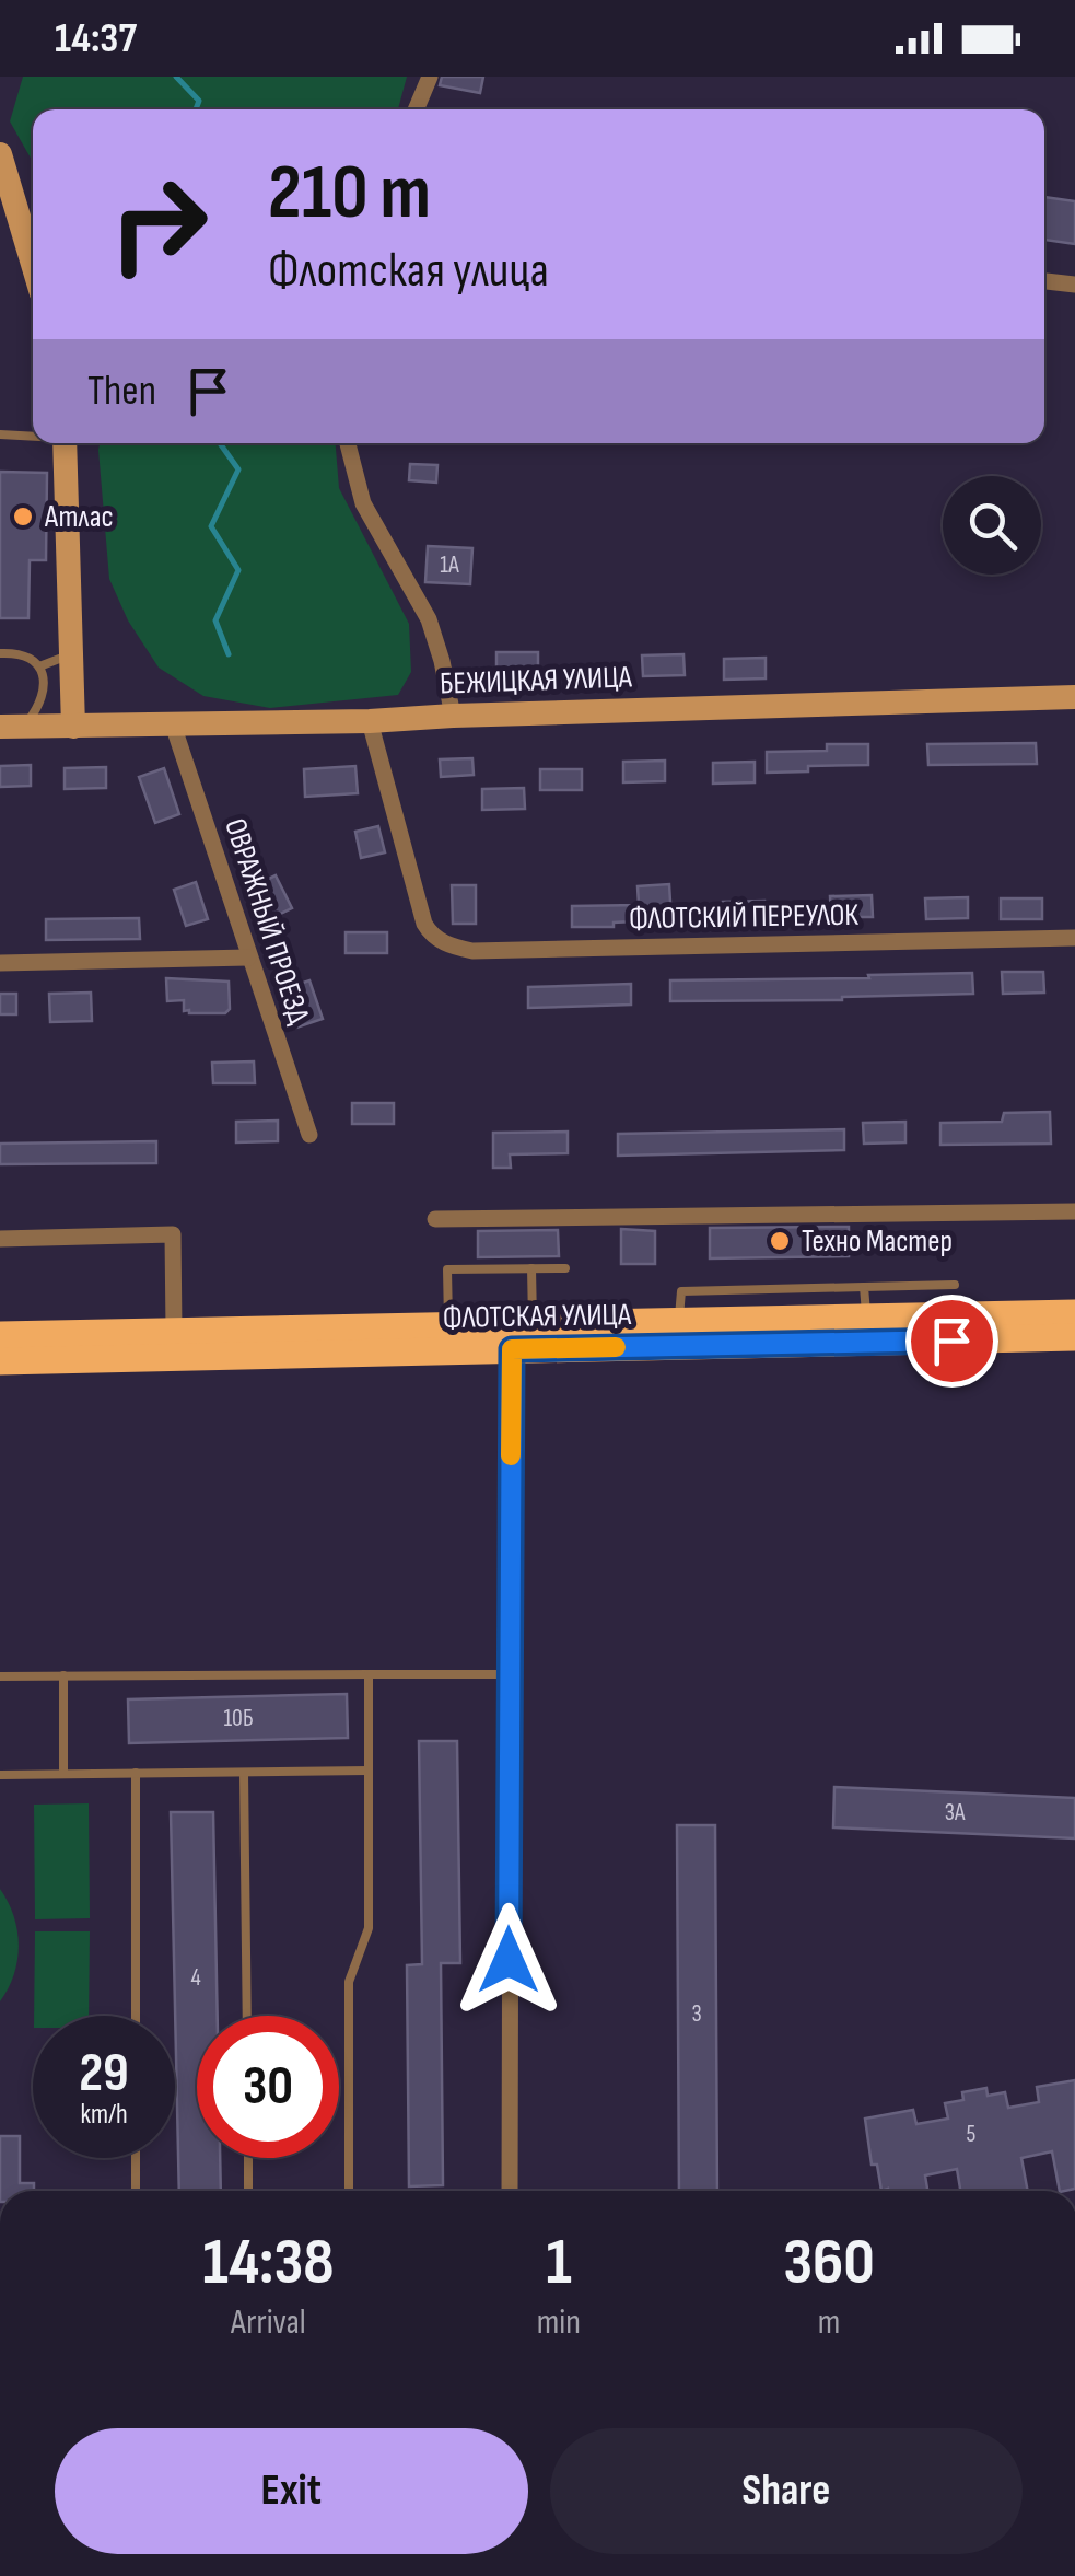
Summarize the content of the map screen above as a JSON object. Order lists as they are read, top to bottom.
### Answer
{
  "streets": {
    "main road": ["ФЛОТСКАЯ УЛИЦА"],
    "street": ["БЕЖИЦКАЯ УЛИЦА", "ФЛОТСКИЙ ПЕРЕУЛОК", "ОВРАЖНЫЙ ПРОЕЗД"]
  },
  "crossings": [
    ["БЕЖИЦКАЯ УЛИЦА", "ФЛОТСКИЙ ПЕРЕУЛОК"],
    ["БЕЖИЦКАЯ УЛИЦА", "ОВРАЖНЫЙ ПРОЕЗД"]
  ],
  "places": ["Атлас", "Техно Мастер"],
  "house_numbers": [
    "1А",
    "10Б",
    "3А",
    "4",
    "3",
    "5"
  ],
  "page": {
    "status": "14:37",
    "turn": ["210 m", "Флотская улица"],
    "then": "Then",
    "speed": "29 km/h",
    "limit": "30",
    "eta": [
      "14:38",
      "Arrival",
      "1",
      "min",
      "360",
      "m"
    ],
    "buttons": ["Exit", "Share"]
  }
}
